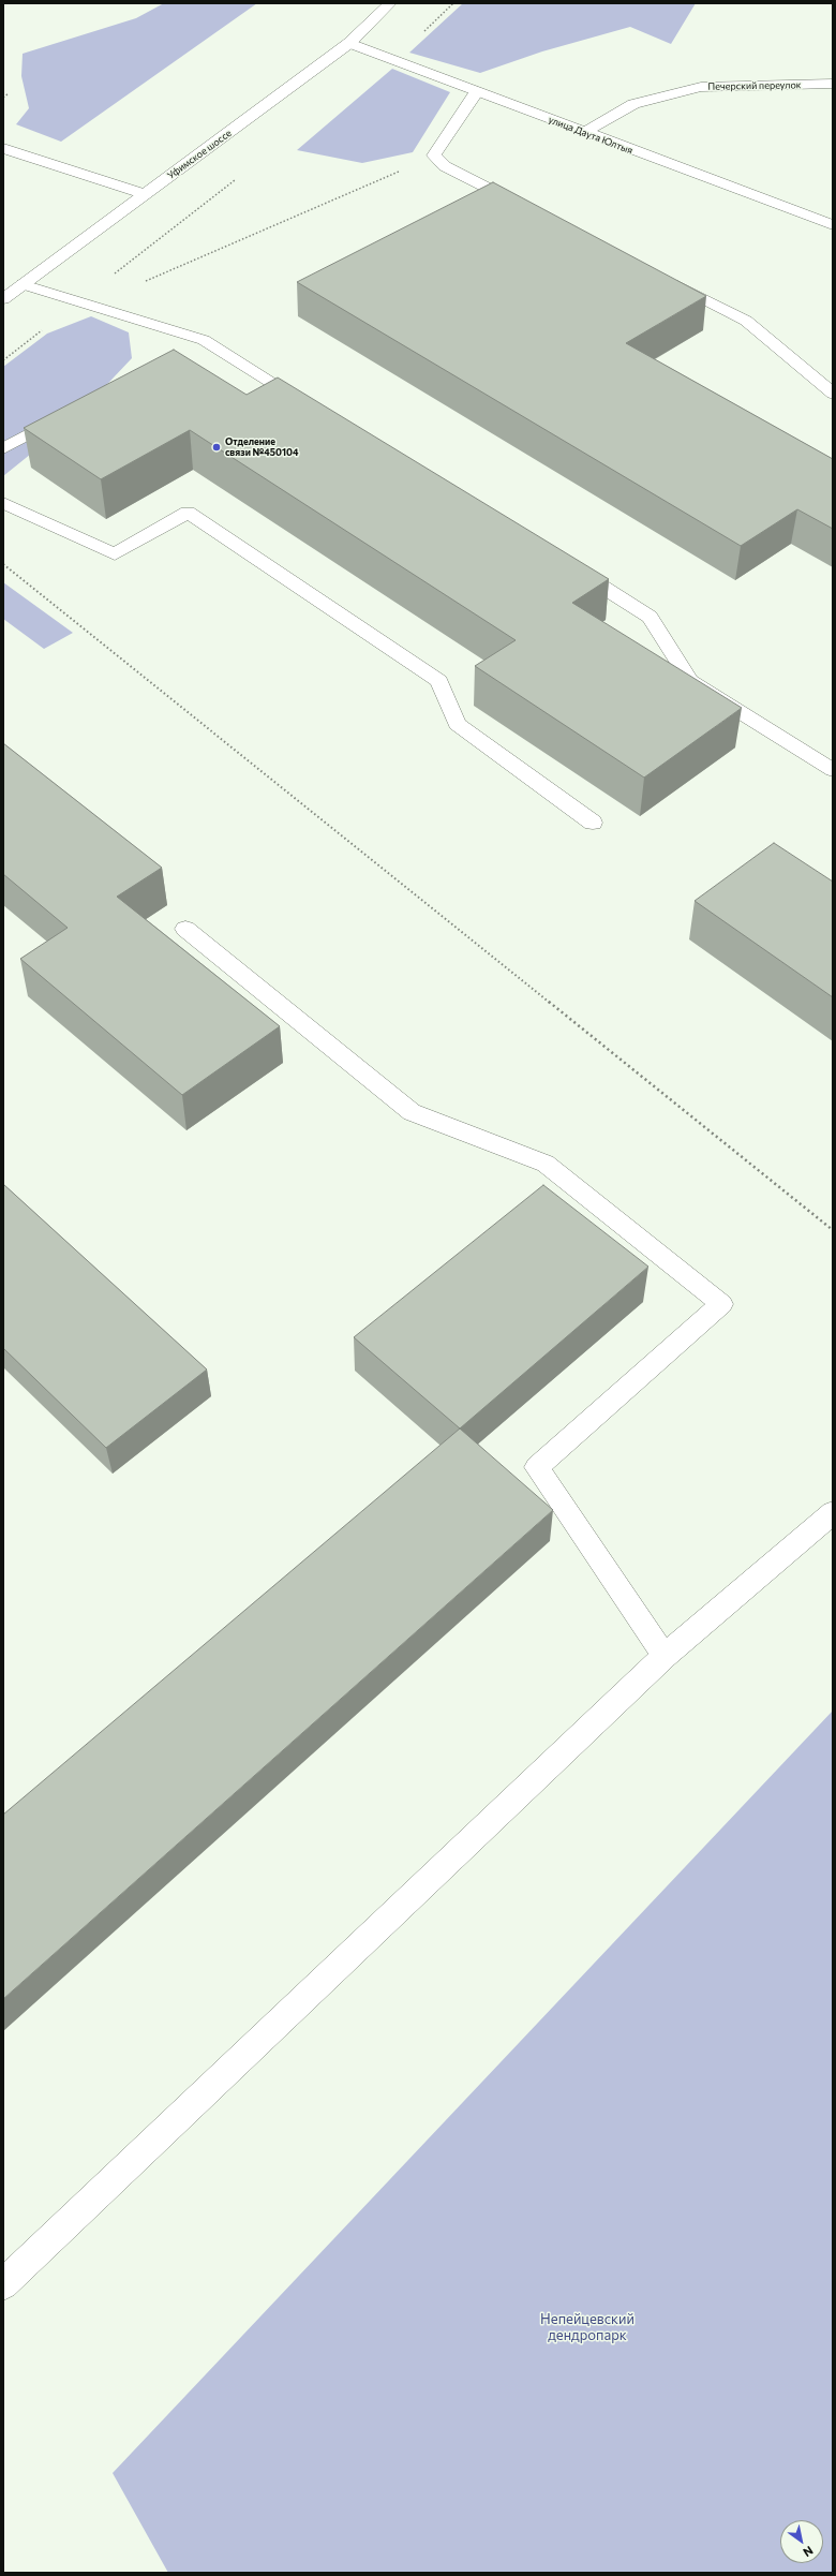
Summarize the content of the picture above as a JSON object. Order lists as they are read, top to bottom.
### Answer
{
  "streets": {
    "street": ["Печерский переулок", "улица Даута Юлтыя", "Уфимское шоссе"]
  },
  "crossings": [
    ["Печерский переулок", "улица Даута Юлтыя"],
    ["улица Даута Юлтыя", "Уфимское шоссе"]
  ],
  "parks": ["Непейцевский дендропарк"],
  "places": ["Отделение связи №450104"],
  "north": "bottom right"
}
